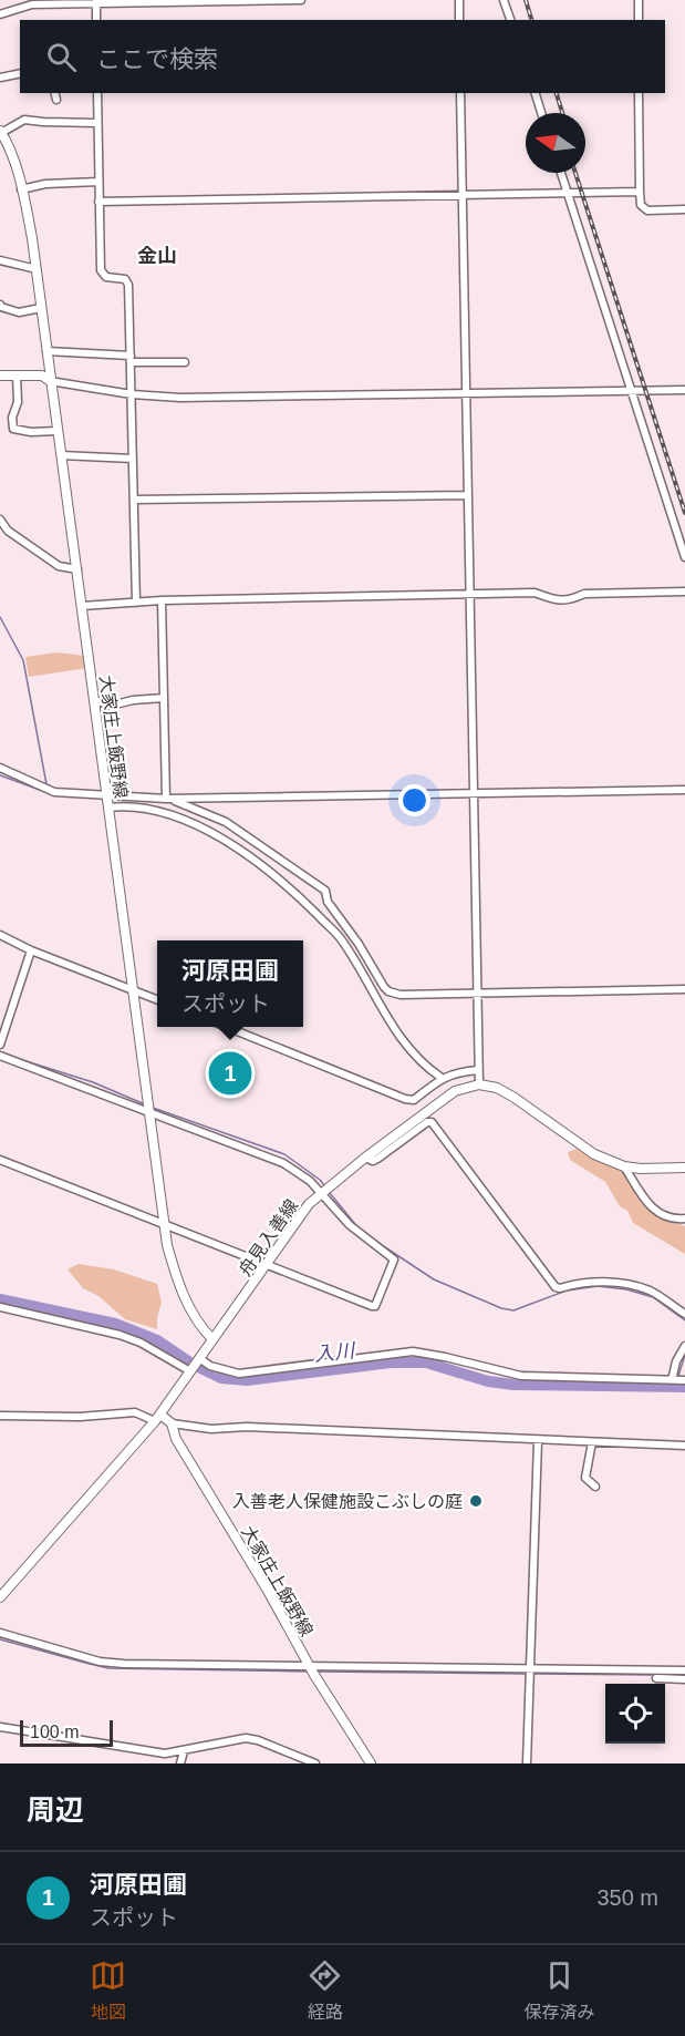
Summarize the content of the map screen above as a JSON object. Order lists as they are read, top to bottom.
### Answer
{
  "streets": {
    "main road": ["大家庄上飯野線", "舟見入善線"]
  },
  "crossings": [
    ["大家庄上飯野線", "舟見入善線"]
  ],
  "districts": ["金山"],
  "water": ["入川"],
  "places": ["入善老人保健施設こぶしの庭"],
  "scale_bar": "100 m",
  "north": "left",
  "page": {
    "search": "ここで検索",
    "popup": ["河原田圃", "スポット"],
    "pins": "1",
    "scale": "100 m",
    "heading": "周辺",
    "list": [
      {
        "mark": "1",
        "name": "河原田圃",
        "note": "スポット",
        "value": "350 m"
      }
    ],
    "nav": ["地図", "経路", "保存済み"]
  }
}
